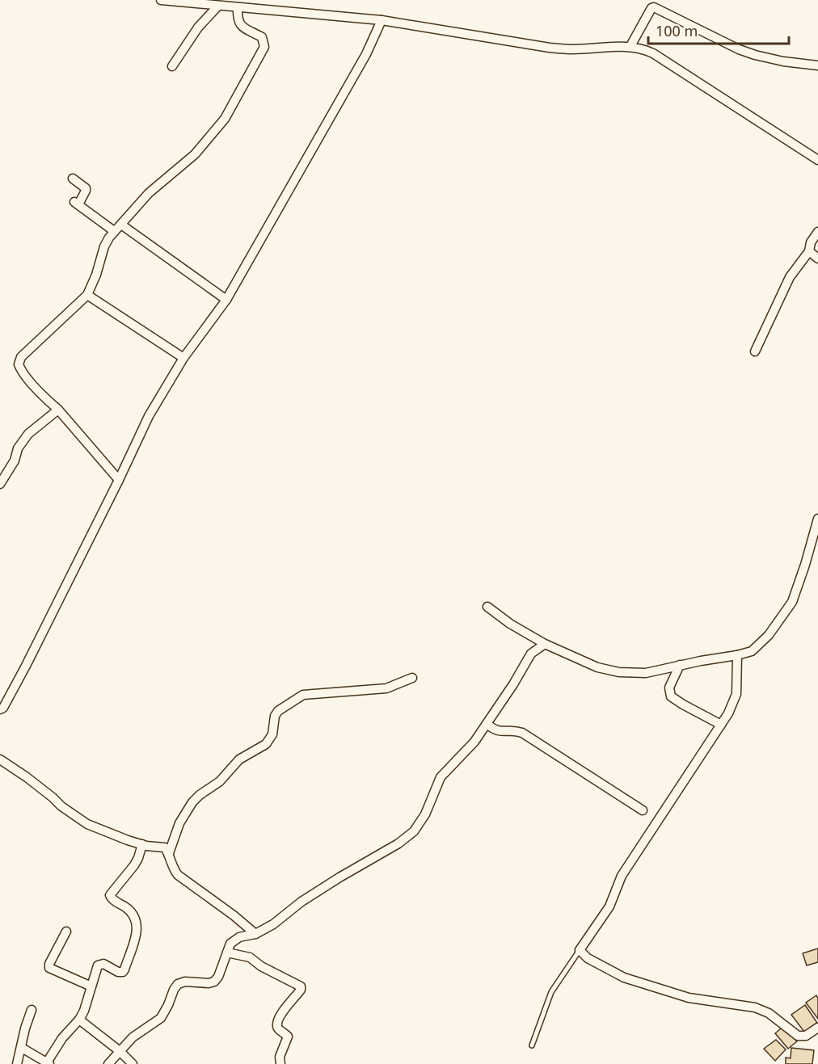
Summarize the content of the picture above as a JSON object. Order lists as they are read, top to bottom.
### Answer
{
  "scale_bar": "100 m"
}
